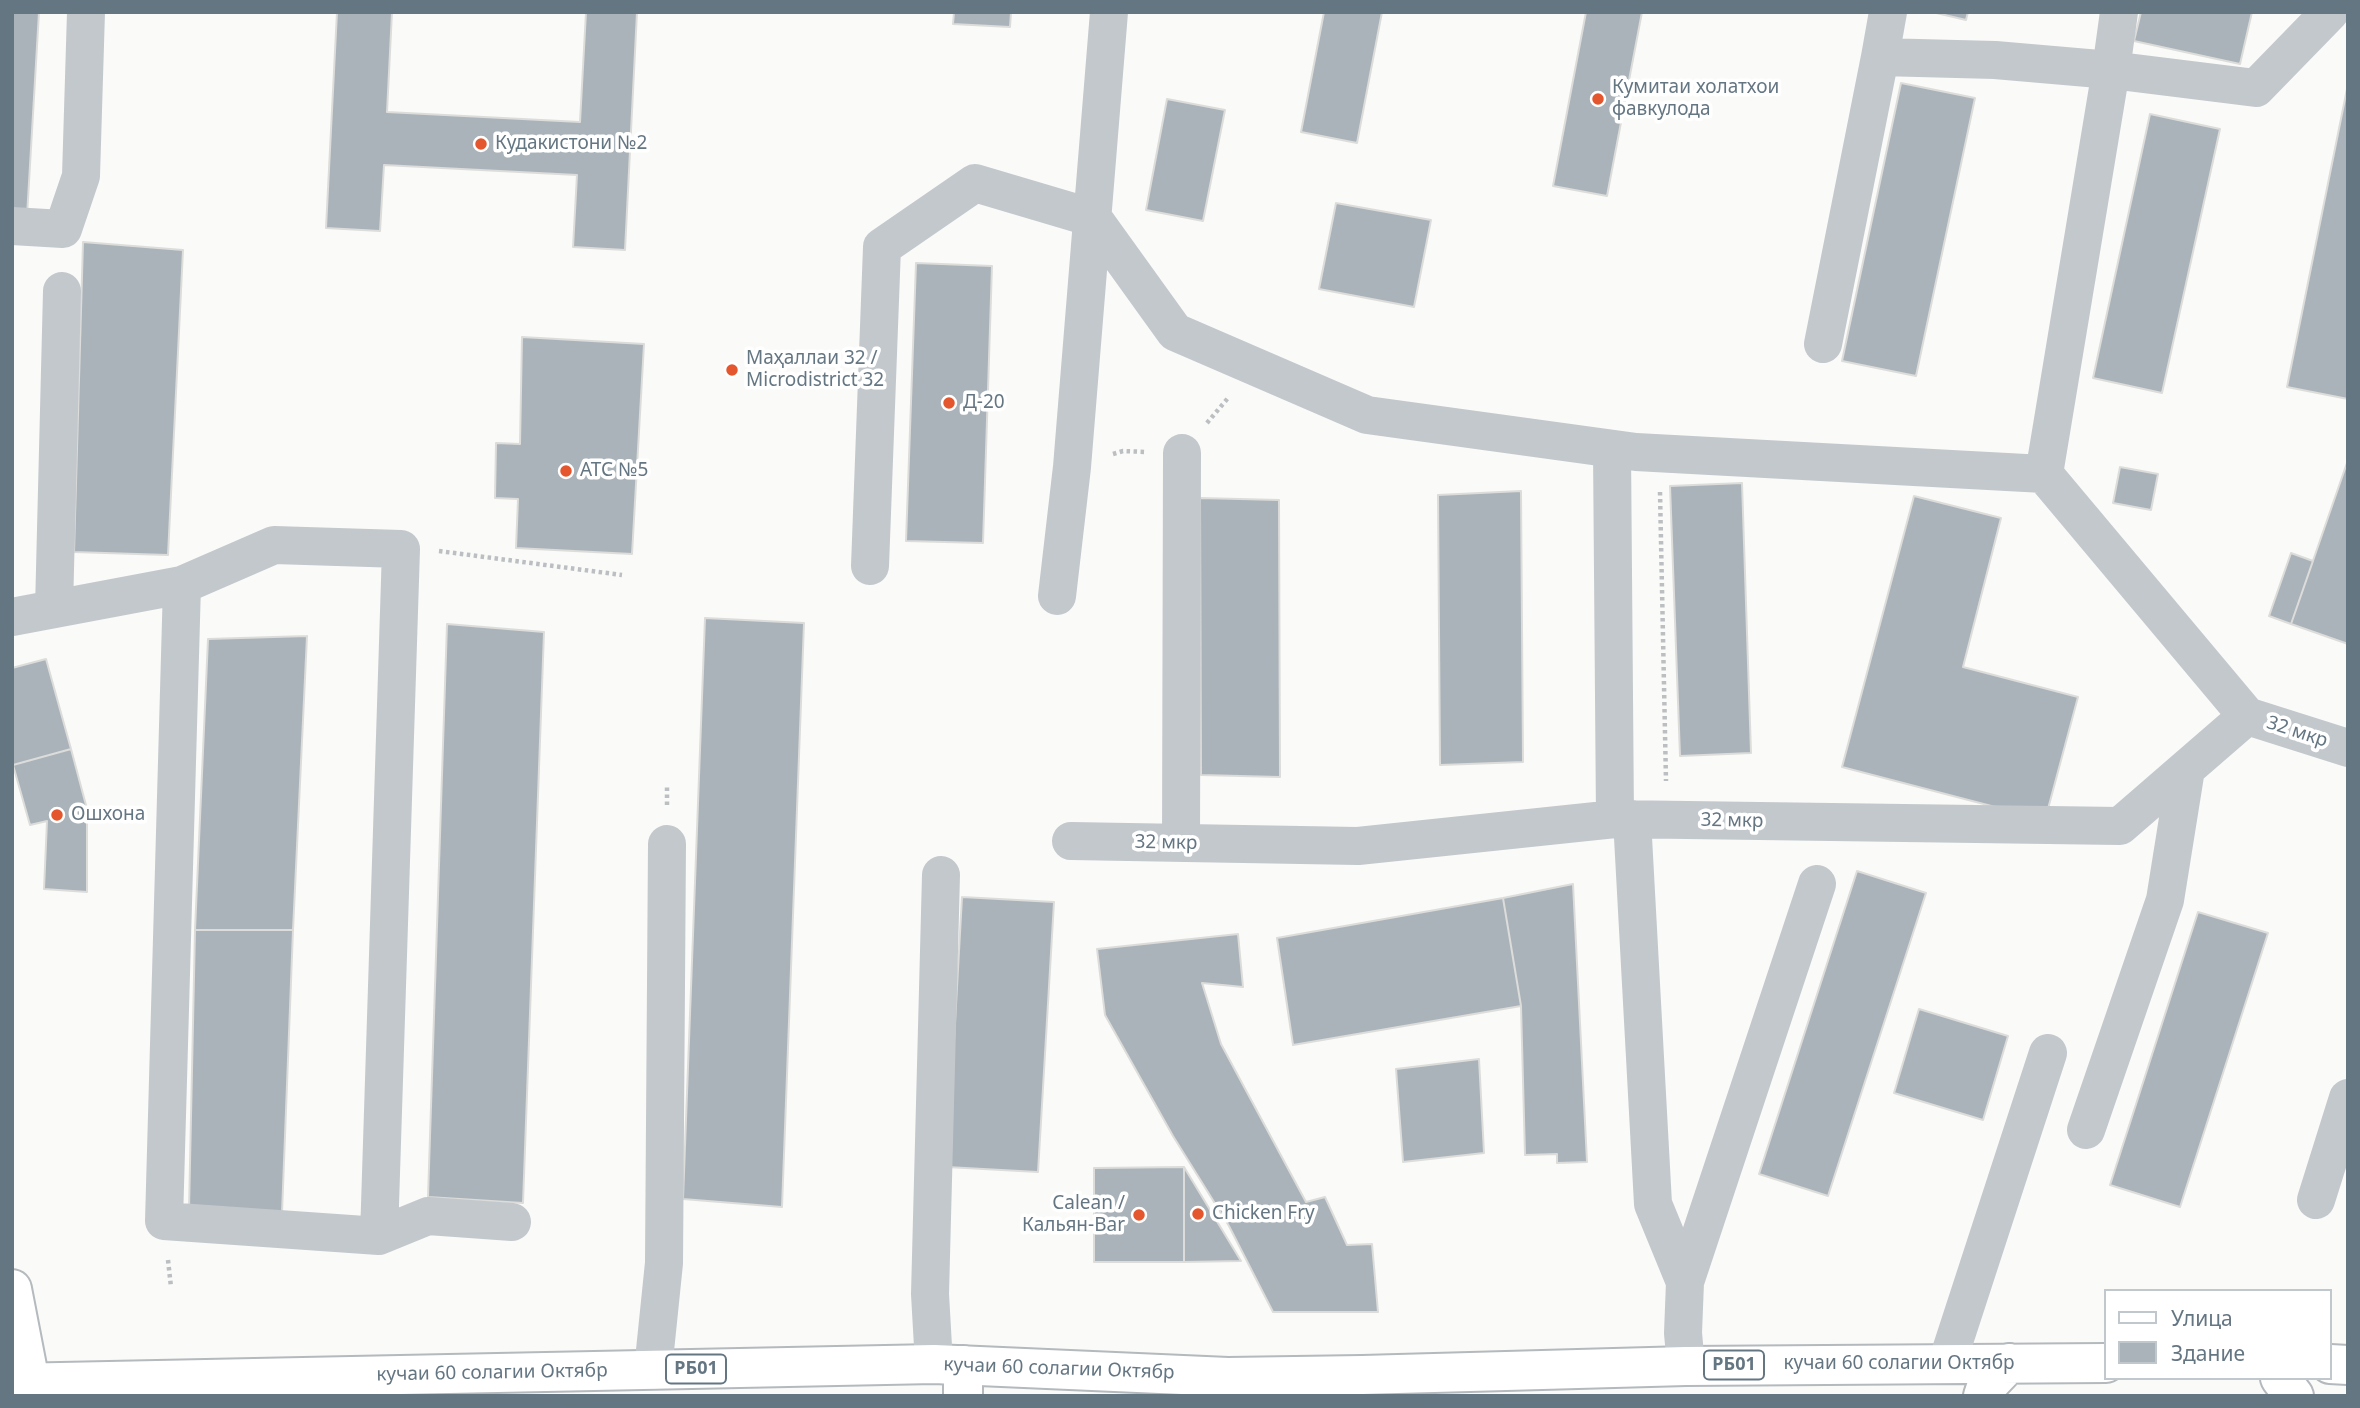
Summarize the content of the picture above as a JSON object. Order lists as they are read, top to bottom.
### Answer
{
  "streets": {
    "main road": ["кучаи 60 солагии Октябр", "РБ01"],
    "street": ["32 мкр"]
  },
  "places": [
    "Кумитаи холатхои фавкулода",
    "Кудакистони №2",
    "Маҳаллаи 32 / Microdistrict 32",
    "Д-20",
    "АТС №5",
    "Ошхона",
    "Chicken Fry",
    "Calean / Кальян-Bar"
  ],
  "legend": ["Улица", "Здание"]
}
